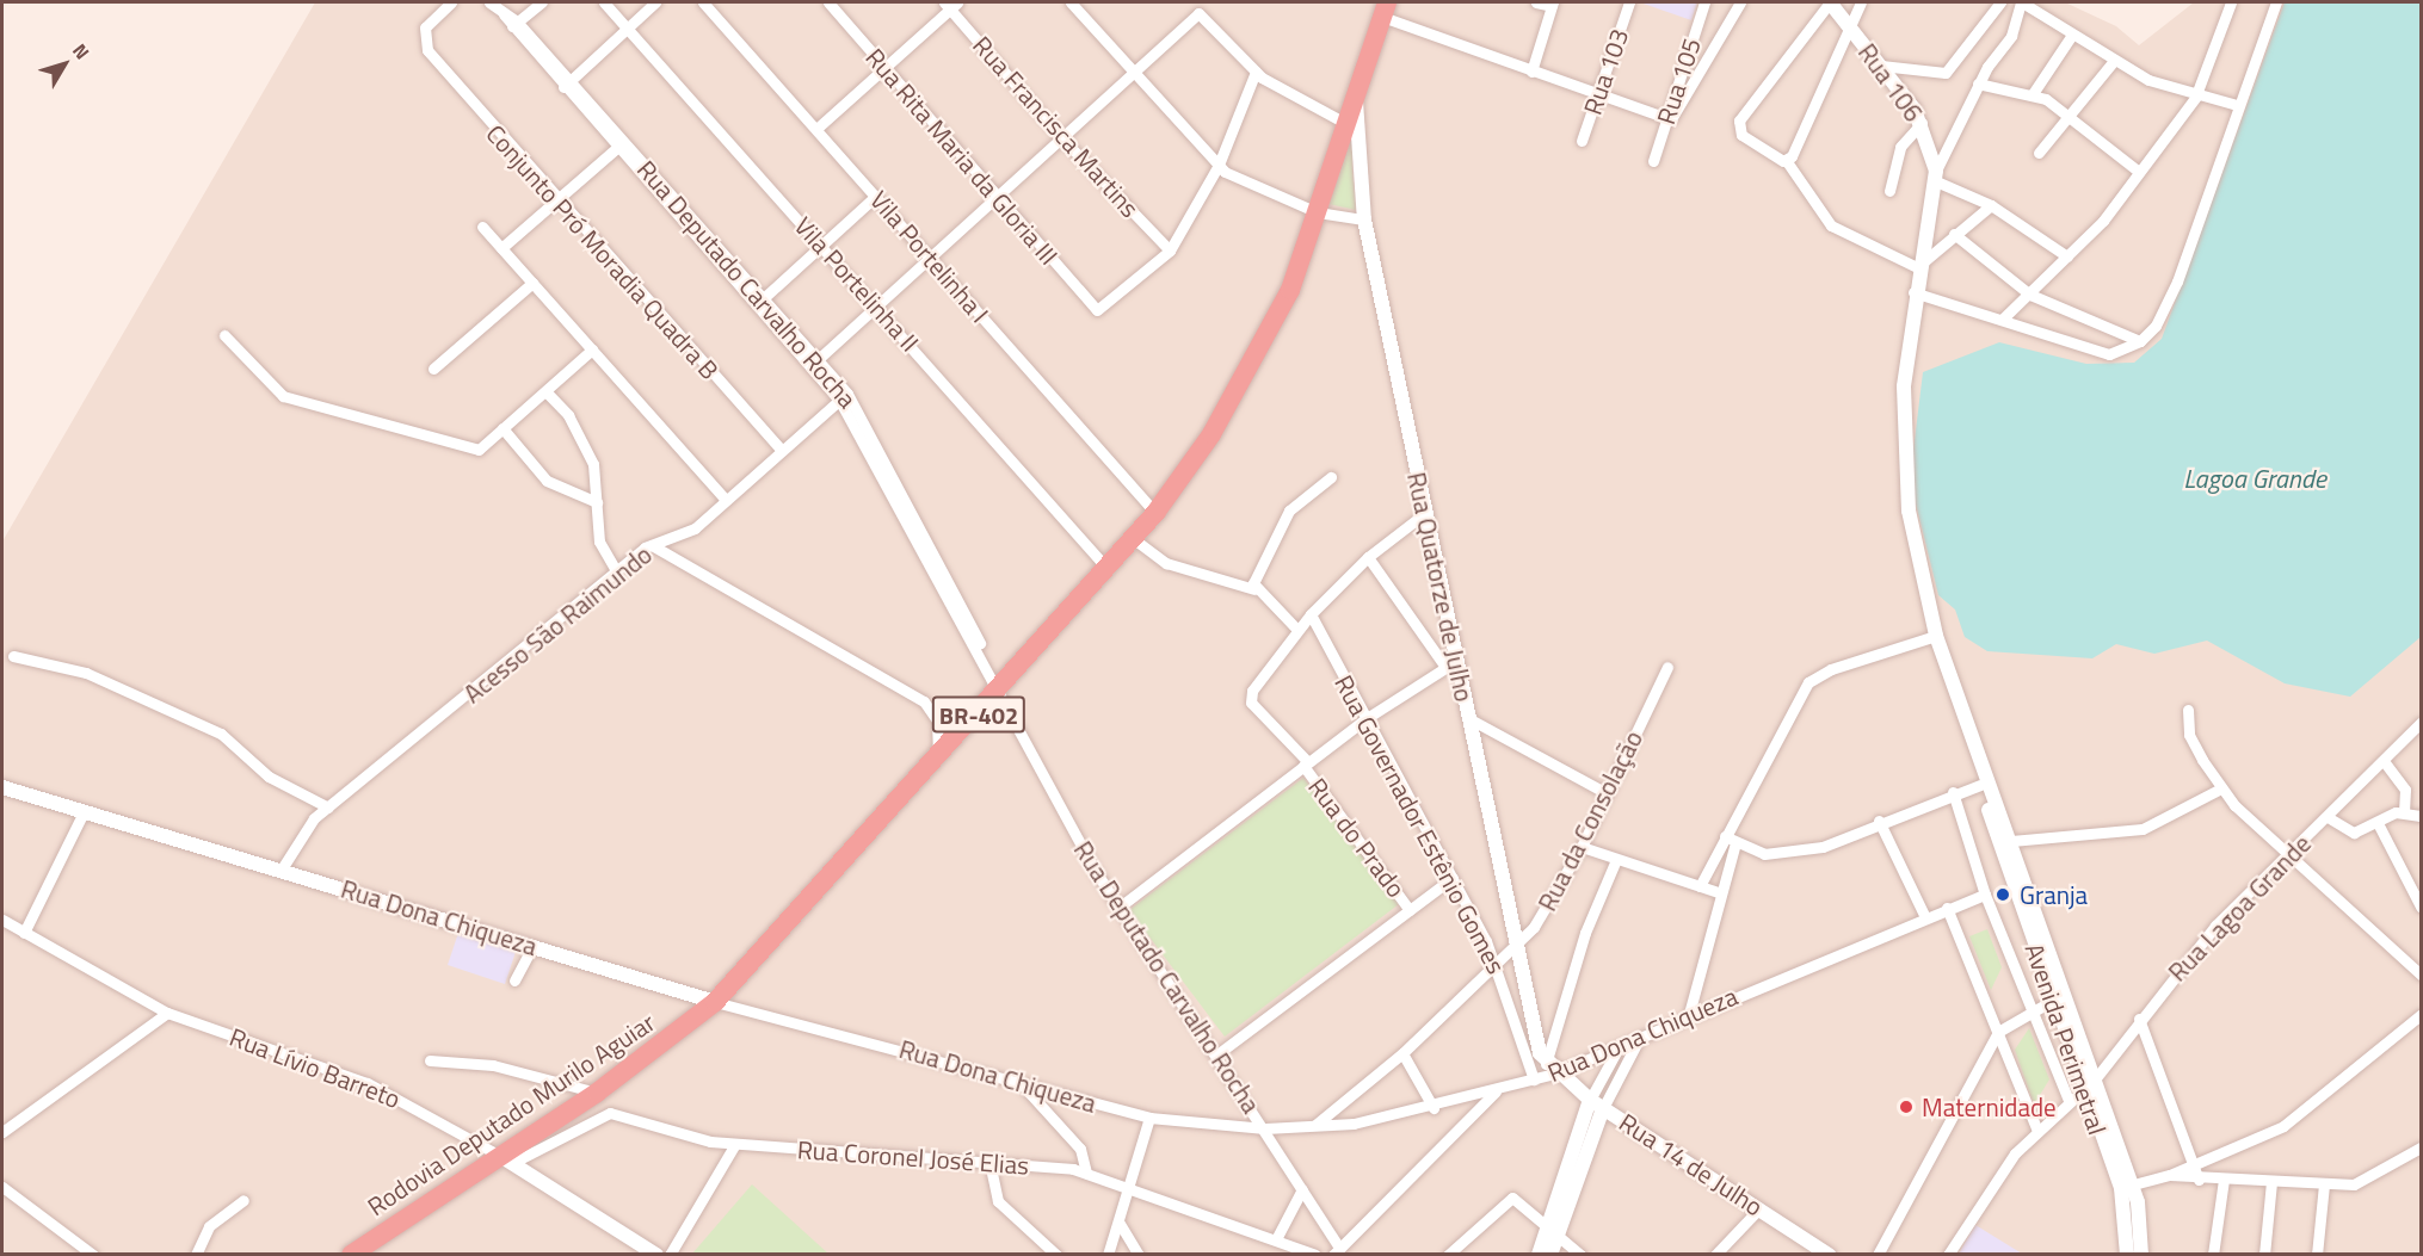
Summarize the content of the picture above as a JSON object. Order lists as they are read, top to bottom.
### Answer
{
  "streets": {
    "highway": ["BR-402", "Rodovia Deputado Murilo Aguiar"],
    "street": [
      "Rua 103",
      "Rua 105",
      "Rua 106",
      "Rua Francisca Martins",
      "Rua Rita Maria da Gloria III",
      "Conjunto Pró Moradia Quadra B",
      "Vila Portelinha I",
      "Rua Deputado Carvalho Rocha",
      "Vila Portelinha II",
      "Rua Quatorze de Julho",
      "Acesso São Raimundo",
      "Rua da Consolação",
      "Rua Governador Estênio Gomes",
      "Rua do Prado",
      "Rua Lagoa Grande",
      "Rua Dona Chiqueza",
      "Avenida Perimetral",
      "Rua Lívio Barreto",
      "Rua Coronel José Elias",
      "Rua 14 de Julho"
    ]
  },
  "crossings": [
    ["Rua Francisca Martins", "Rua Rita Maria da Gloria III"],
    ["Conjunto Pró Moradia Quadra B", "Acesso São Raimundo"],
    ["Vila Portelinha I", "Rodovia Deputado Murilo Aguiar"],
    ["Rua Deputado Carvalho Rocha", "Acesso São Raimundo"],
    ["Rua Deputado Carvalho Rocha", "Rua Dona Chiqueza"],
    ["Rua Deputado Carvalho Rocha", "Rodovia Deputado Murilo Aguiar"],
    ["Vila Portelinha II", "Rodovia Deputado Murilo Aguiar"],
    ["Rua Quatorze de Julho", "Rua da Consolação"],
    ["Rua Quatorze de Julho", "Rua Dona Chiqueza"],
    ["Rua Quatorze de Julho", "Rodovia Deputado Murilo Aguiar"],
    ["Rua Quatorze de Julho", "Rua 14 de Julho"],
    ["Acesso São Raimundo", "Rua Dona Chiqueza"],
    ["Rua da Consolação", "Rua Governador Estênio Gomes"],
    ["Rua da Consolação", "Rua Dona Chiqueza"],
    ["Rua Governador Estênio Gomes", "Rua Dona Chiqueza"],
    ["Rua Lagoa Grande", "Avenida Perimetral"],
    ["Rua Dona Chiqueza", "Rodovia Deputado Murilo Aguiar"],
    ["Rua Dona Chiqueza", "Rua 14 de Julho"],
    ["Rua Lívio Barreto", "Rodovia Deputado Murilo Aguiar"],
    ["Rua Lívio Barreto", "Rua Coronel José Elias"],
    ["Rodovia Deputado Murilo Aguiar", "Rua Coronel José Elias"]
  ],
  "water": ["Lagoa Grande"],
  "places": ["Granja", "Maternidade"],
  "north": "top right"
}
